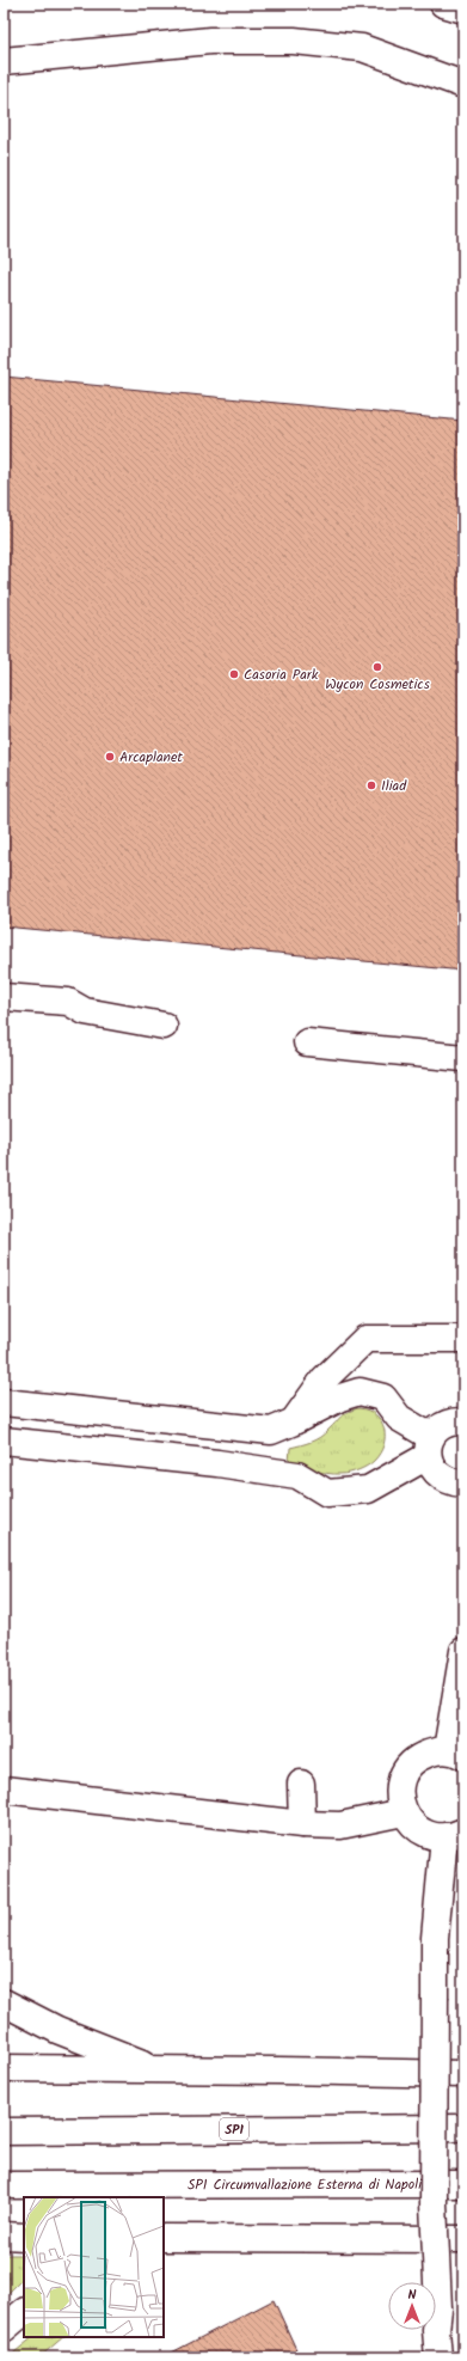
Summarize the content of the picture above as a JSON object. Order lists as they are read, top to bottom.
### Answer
{
  "streets": {
    "main road": ["SP1", "SP1 Circumvallazione Esterna di Napoli"]
  },
  "places": [
    "Wycon Cosmetics",
    "Casoria Park",
    "Arcaplanet",
    "Iliad"
  ],
  "north": "top"
}
